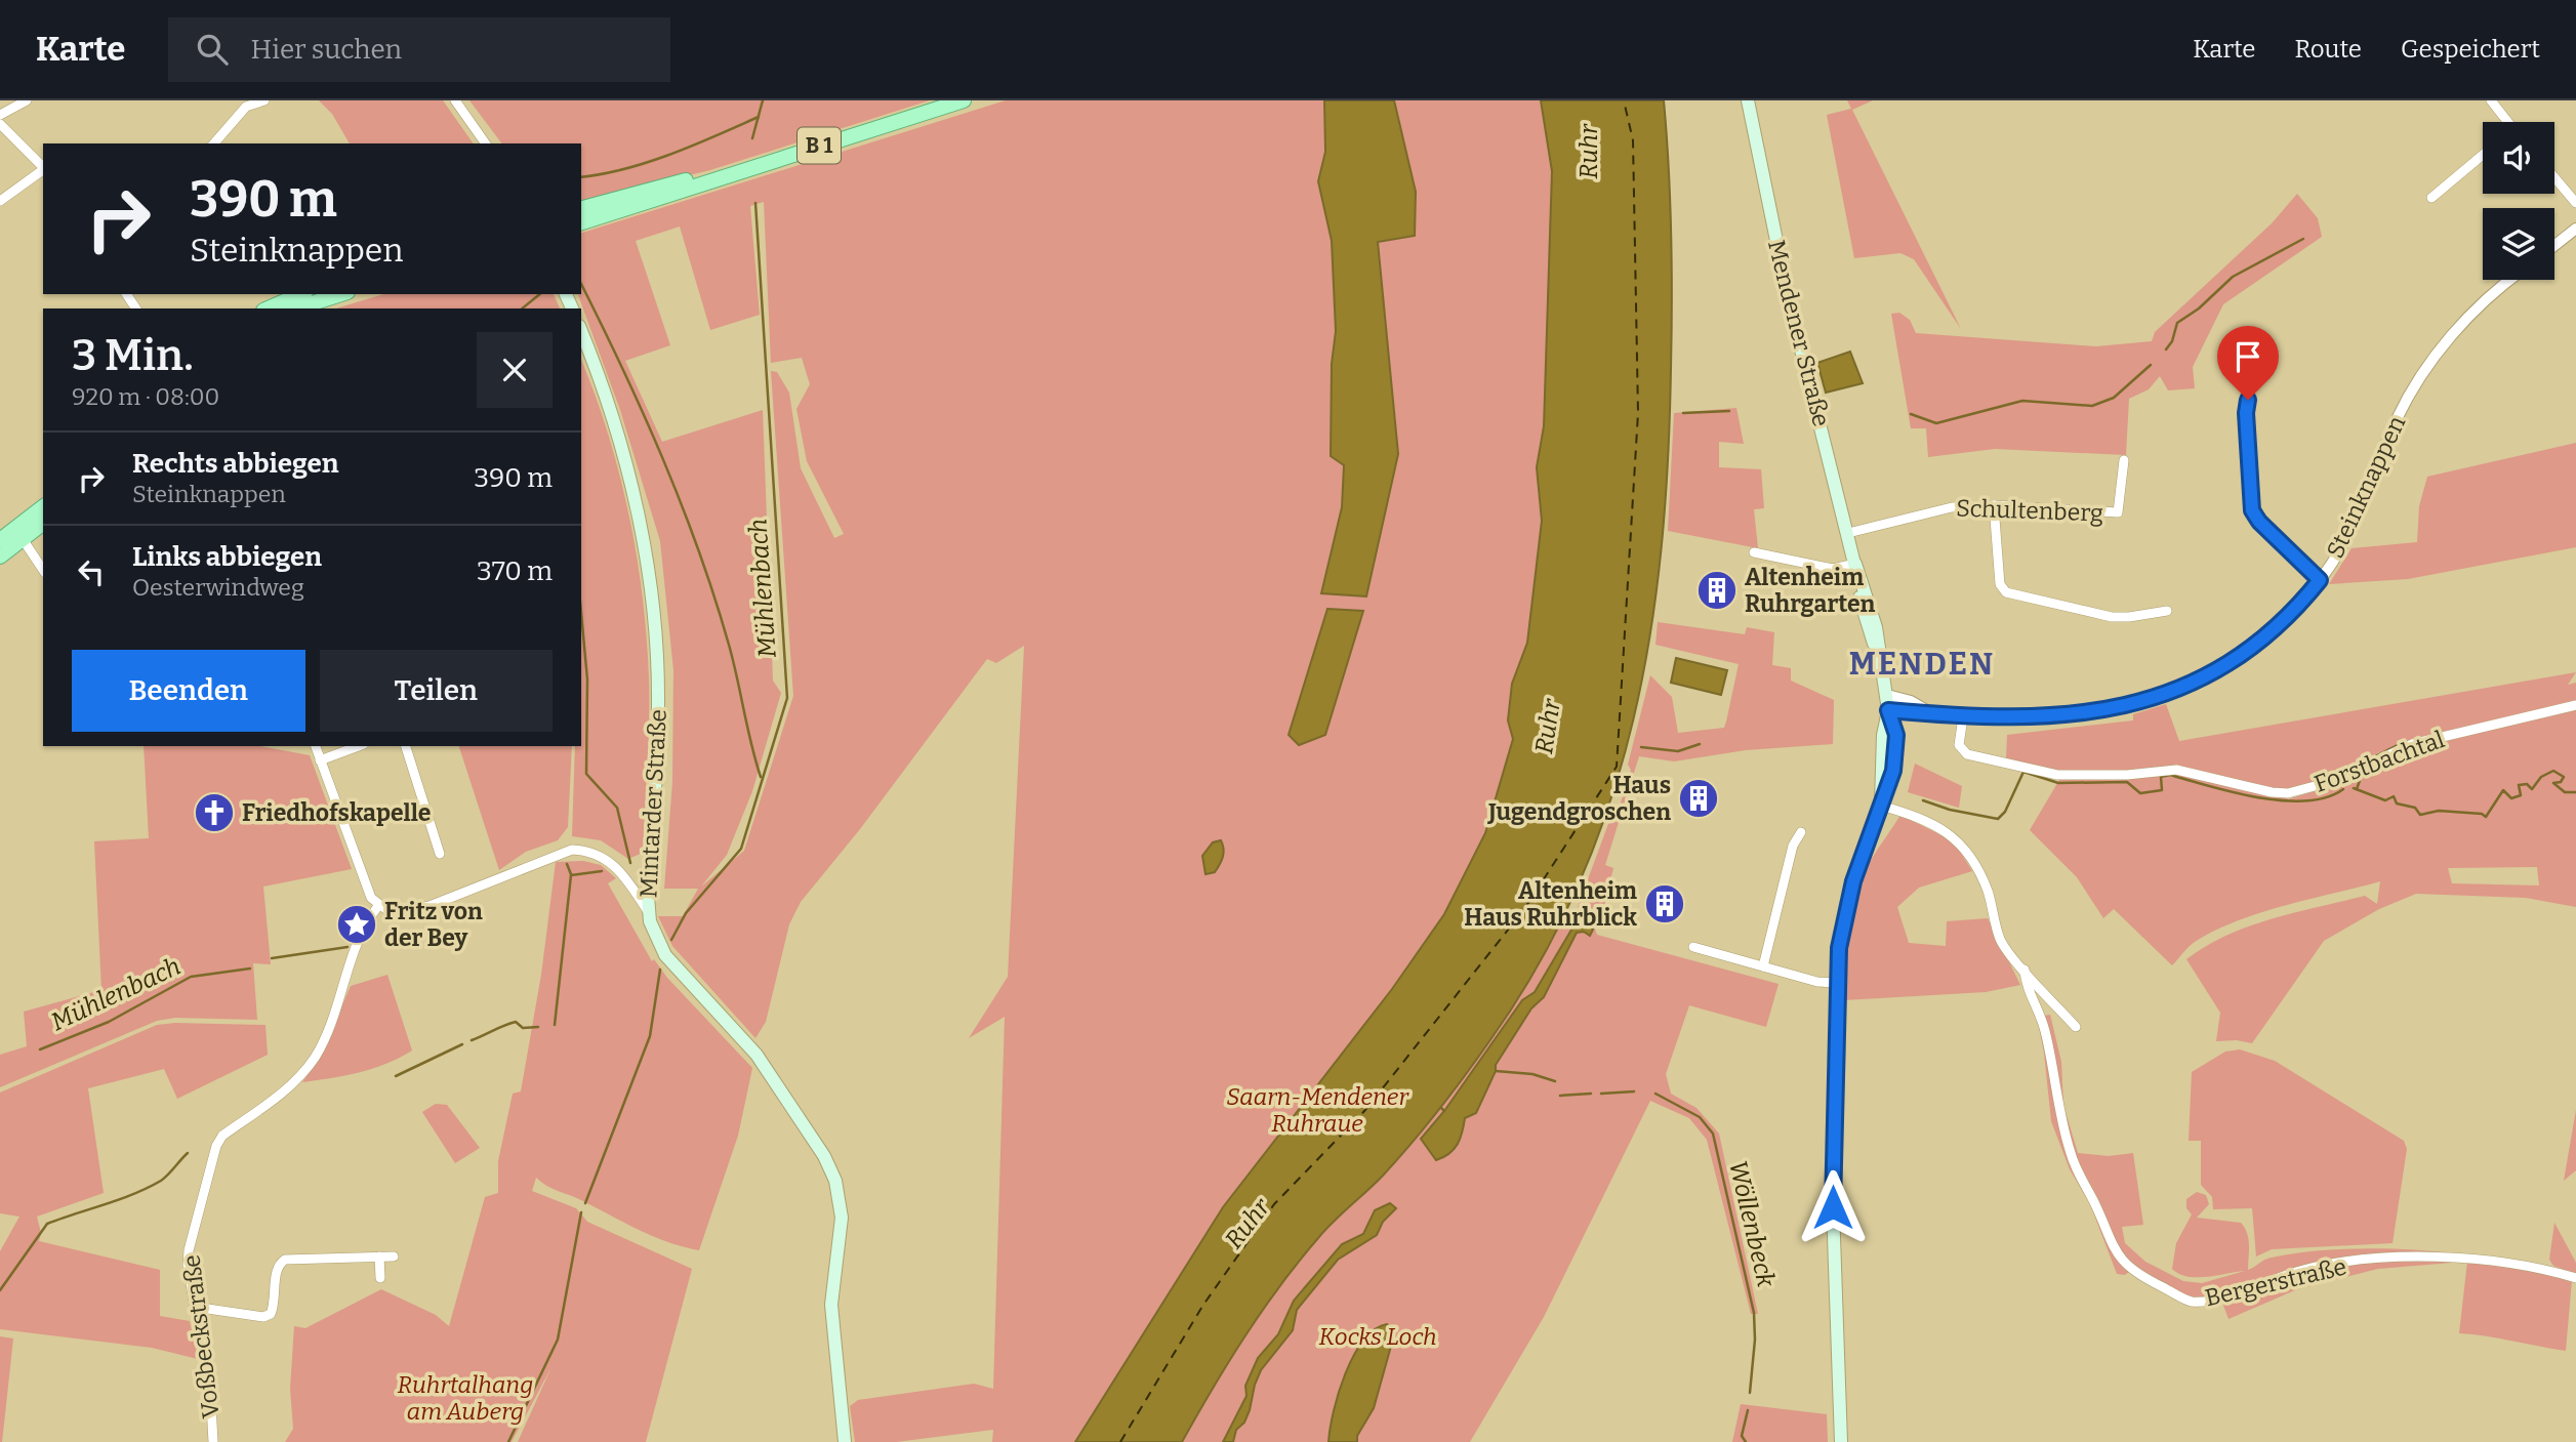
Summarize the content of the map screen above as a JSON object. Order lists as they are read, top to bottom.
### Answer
{
  "streets": {
    "main road": ["B 1", "Mendener Straße", "Mintarder Straße"],
    "street": [
      "Steinknappen",
      "Schultenberg",
      "Forstbachtal",
      "Bergerstraße",
      "Voßbeckstraße"
    ]
  },
  "crossings": [
    ["Mendener Straße", "Steinknappen"],
    ["Mendener Straße", "Schultenberg"],
    ["Mendener Straße", "Bergerstraße"],
    ["Steinknappen", "Forstbachtal"]
  ],
  "districts": ["MENDEN"],
  "water": ["Ruhr", "Mühlenbach", "Wöllenbeck"],
  "parks": ["Saarn-Mendener Ruhraue", "Kocks Loch", "Ruhrtalhang am Auberg"],
  "places": {
    "building": ["Altenheim Ruhrgarten", "Haus Jugendgroschen", "Altenheim Haus Ruhrblick"],
    "church": ["Friedhofskapelle"],
    "place": ["Fritz von der Bey"]
  },
  "page": {
    "header": "Karte",
    "search": "Hier suchen",
    "nav": ["Karte", "Route", "Gespeichert"],
    "turn": ["390 m", "Steinknappen"],
    "heading": ["3 Min.", "920 m · 08:00"],
    "list": [
      {
        "name": "Rechts abbiegen",
        "note": "Steinknappen",
        "value": "390 m"
      },
      {
        "name": "Links abbiegen",
        "note": "Oesterwindweg",
        "value": "370 m"
      }
    ],
    "buttons": ["Beenden", "Teilen"]
  }
}
